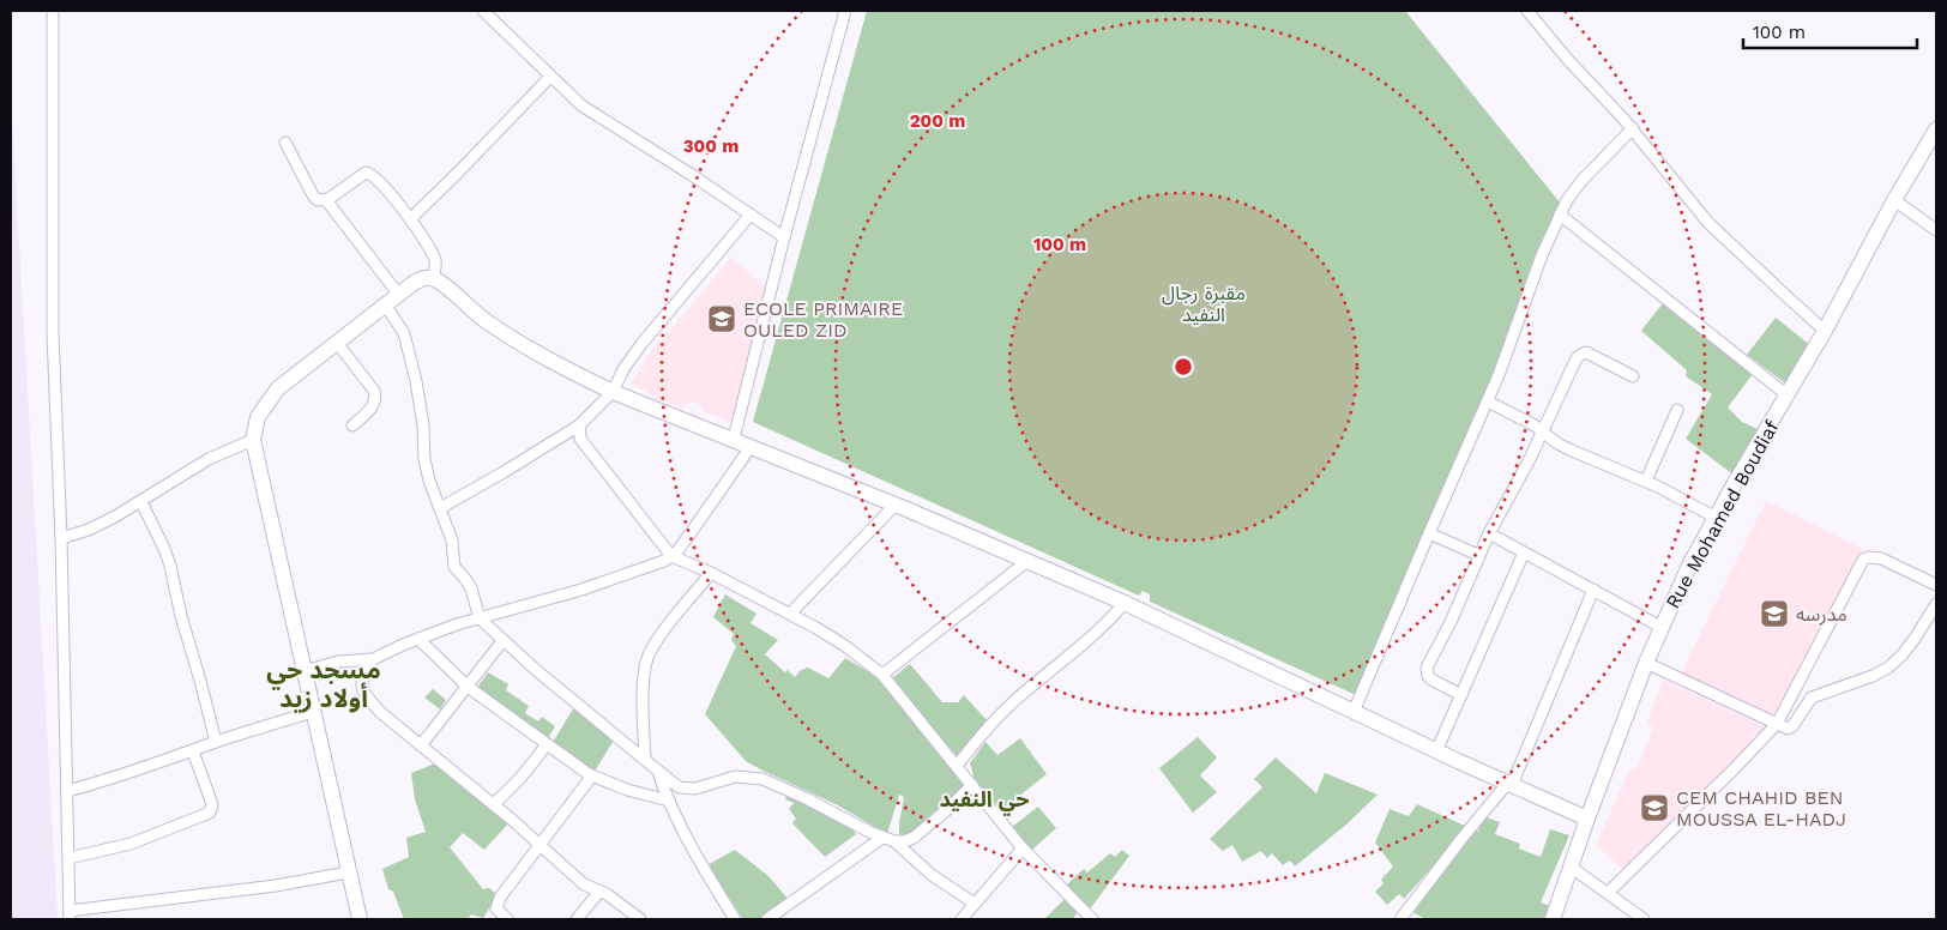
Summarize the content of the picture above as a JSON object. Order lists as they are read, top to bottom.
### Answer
{
  "streets": {
    "street": ["Rue Mohamed Boudiaf"]
  },
  "districts": ["مسجد حي أولاد زيد", "حي النفيد"],
  "parks": ["مقبرة رجال النفيد"],
  "places": {
    "school or university": ["ECOLE PRIMAIRE OULED ZID", "مدرسه", "CEM CHAHID BEN MOUSSA EL-HADJ"]
  },
  "scale_bar": "100 m",
  "rings": ["200 m", "300 m", "100 m"]
}
